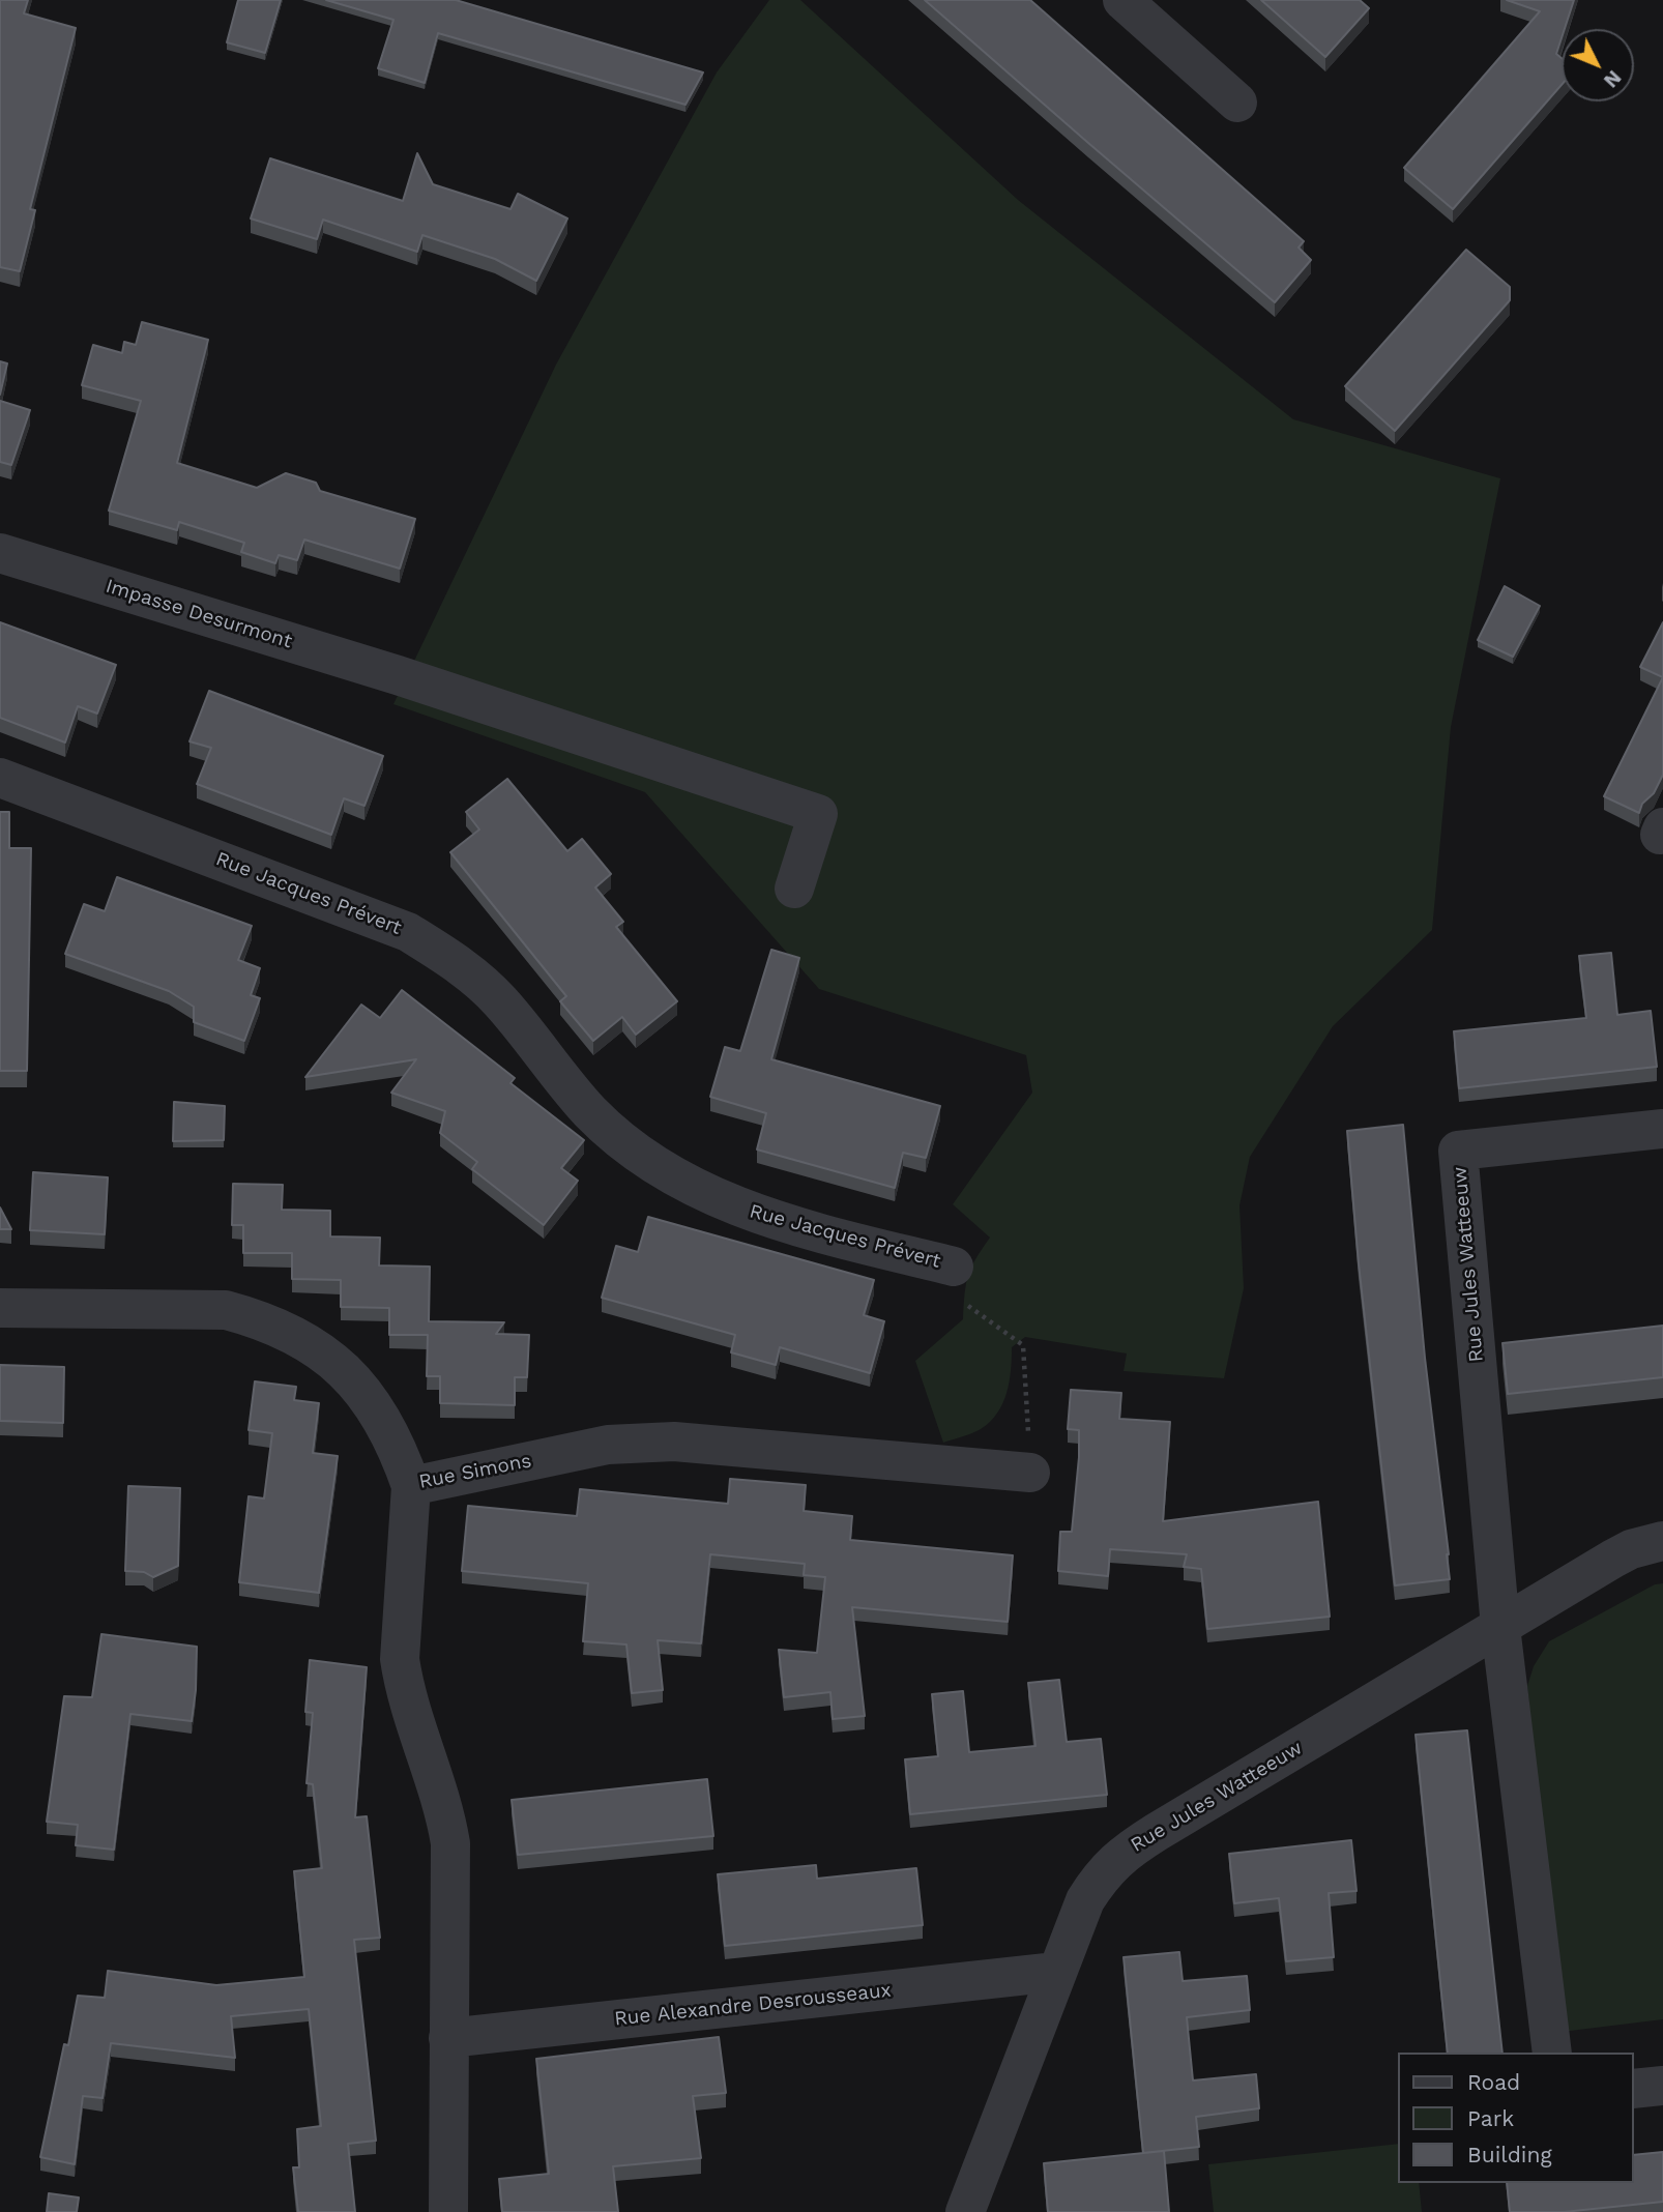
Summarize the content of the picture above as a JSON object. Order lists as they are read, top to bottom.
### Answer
{
  "streets": {
    "street": [
      "Impasse Desurmont",
      "Rue Jacques Prévert",
      "Rue Jules Watteeuw",
      "Rue Simons",
      "Rue Alexandre Desrousseaux"
    ]
  },
  "crossings": [
    ["Rue Jules Watteeuw", "Rue Alexandre Desrousseaux"]
  ],
  "legend": ["Road", "Park", "Building"],
  "north": "bottom right"
}
